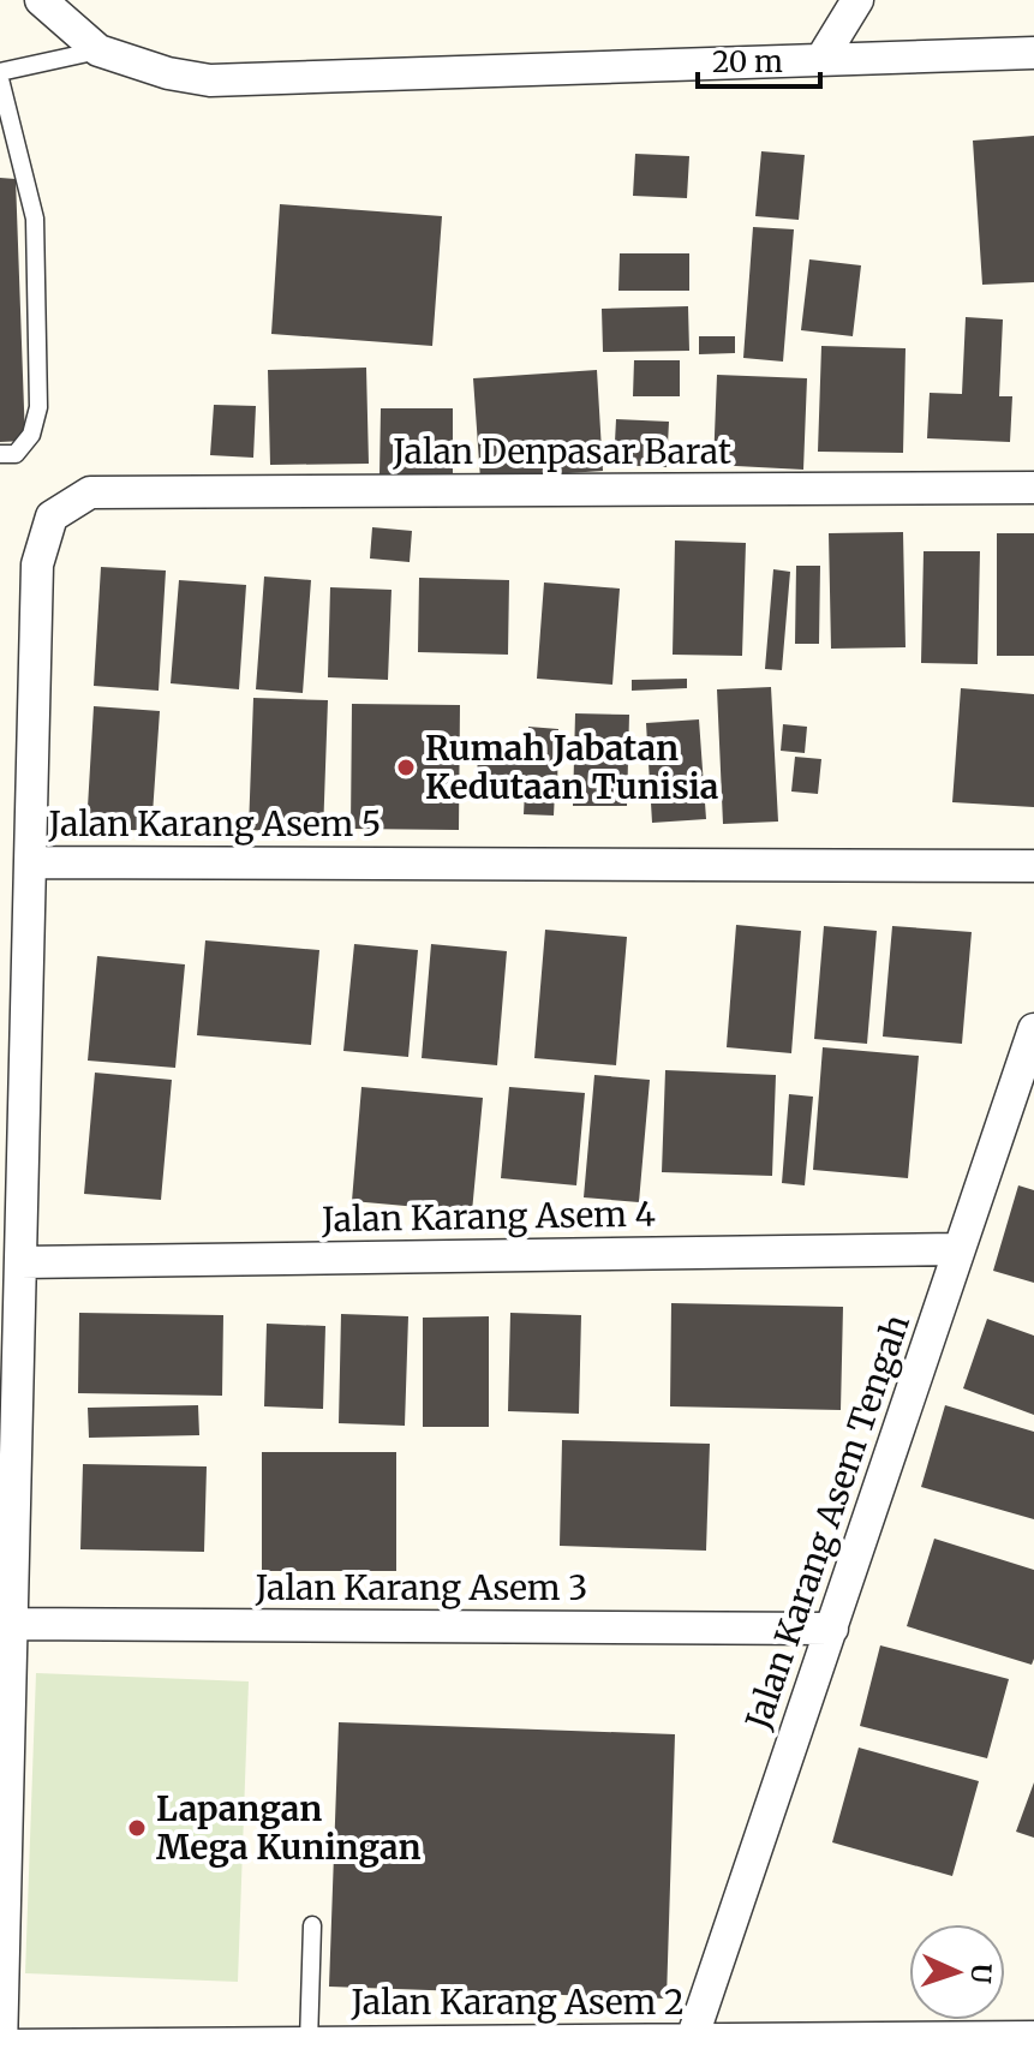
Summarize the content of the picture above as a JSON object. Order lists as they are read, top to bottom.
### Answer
{
  "streets": {
    "street": [
      "Jalan Denpasar Barat",
      "Jalan Karang Asem 5",
      "Jalan Karang Asem 4",
      "Jalan Karang Asem Tengah",
      "Jalan Karang Asem 3",
      "Jalan Karang Asem 2"
    ]
  },
  "crossings": [
    ["Jalan Denpasar Barat", "Jalan Karang Asem 5"],
    ["Jalan Karang Asem 4", "Jalan Karang Asem Tengah"],
    ["Jalan Karang Asem Tengah", "Jalan Karang Asem 3"],
    ["Jalan Karang Asem Tengah", "Jalan Karang Asem 2"]
  ],
  "places": ["Rumah Jabatan Kedutaan Tunisia", "Lapangan Mega Kuningan"],
  "scale_bar": "20 m",
  "north": "right"
}
